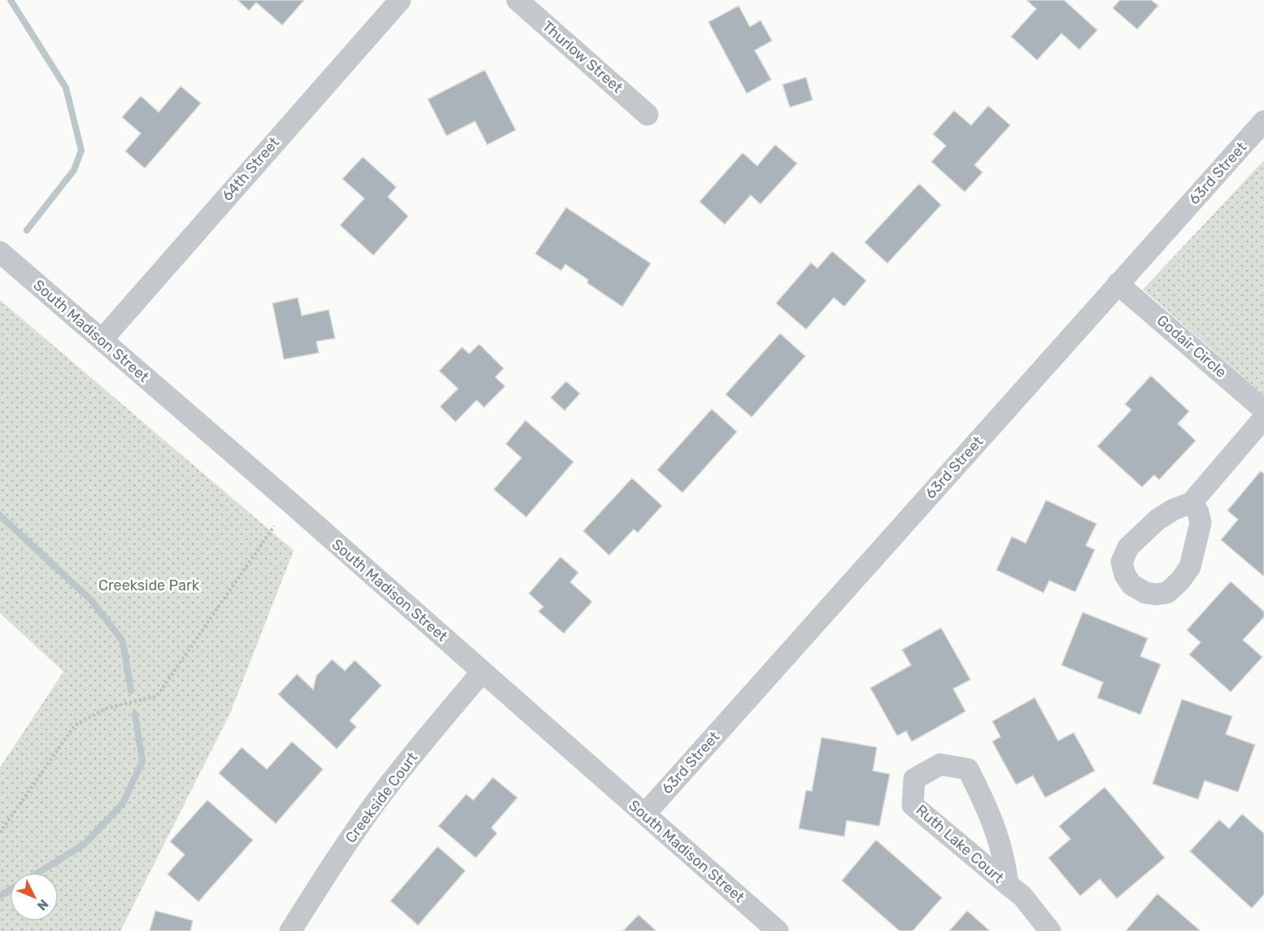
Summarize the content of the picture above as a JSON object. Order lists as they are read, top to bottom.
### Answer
{
  "streets": {
    "street": [
      "Thurlow Street",
      "64th Street",
      "63rd Street",
      "South Madison Street",
      "Godair Circle",
      "Creekside Court",
      "Ruth Lake Court"
    ]
  },
  "crossings": [
    ["64th Street", "South Madison Street"],
    ["63rd Street", "South Madison Street"],
    ["63rd Street", "Godair Circle"],
    ["South Madison Street", "Creekside Court"]
  ],
  "parks": ["Creekside Park"],
  "north": "bottom right"
}
